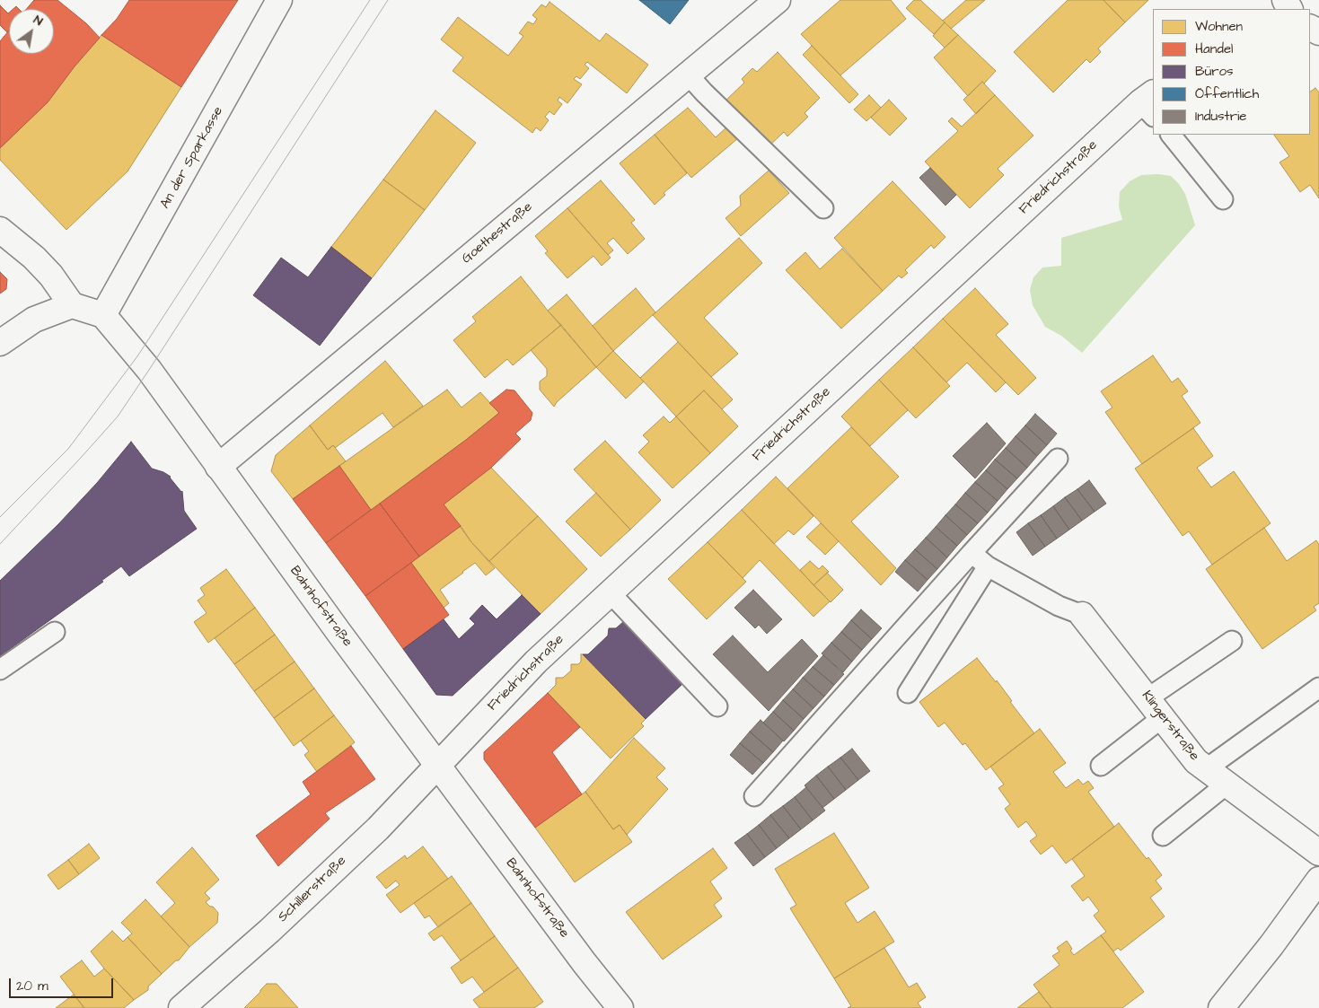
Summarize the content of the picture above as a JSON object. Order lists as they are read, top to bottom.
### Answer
{
  "streets": {
    "street": [
      "An der Sparkasse",
      "Friedrichstraße",
      "Goethestraße",
      "Bahnhofstraße",
      "Klingerstraße",
      "Schillerstraße"
    ]
  },
  "crossings": [
    ["An der Sparkasse", "Bahnhofstraße"],
    ["Friedrichstraße", "Bahnhofstraße"],
    ["Friedrichstraße", "Schillerstraße"],
    ["Goethestraße", "Bahnhofstraße"],
    ["Bahnhofstraße", "Schillerstraße"]
  ],
  "legend": [
    "Wohnen",
    "Handel",
    "Büros",
    "Öffentlich",
    "Industrie"
  ],
  "scale_bar": "20 m",
  "north": "top right"
}
